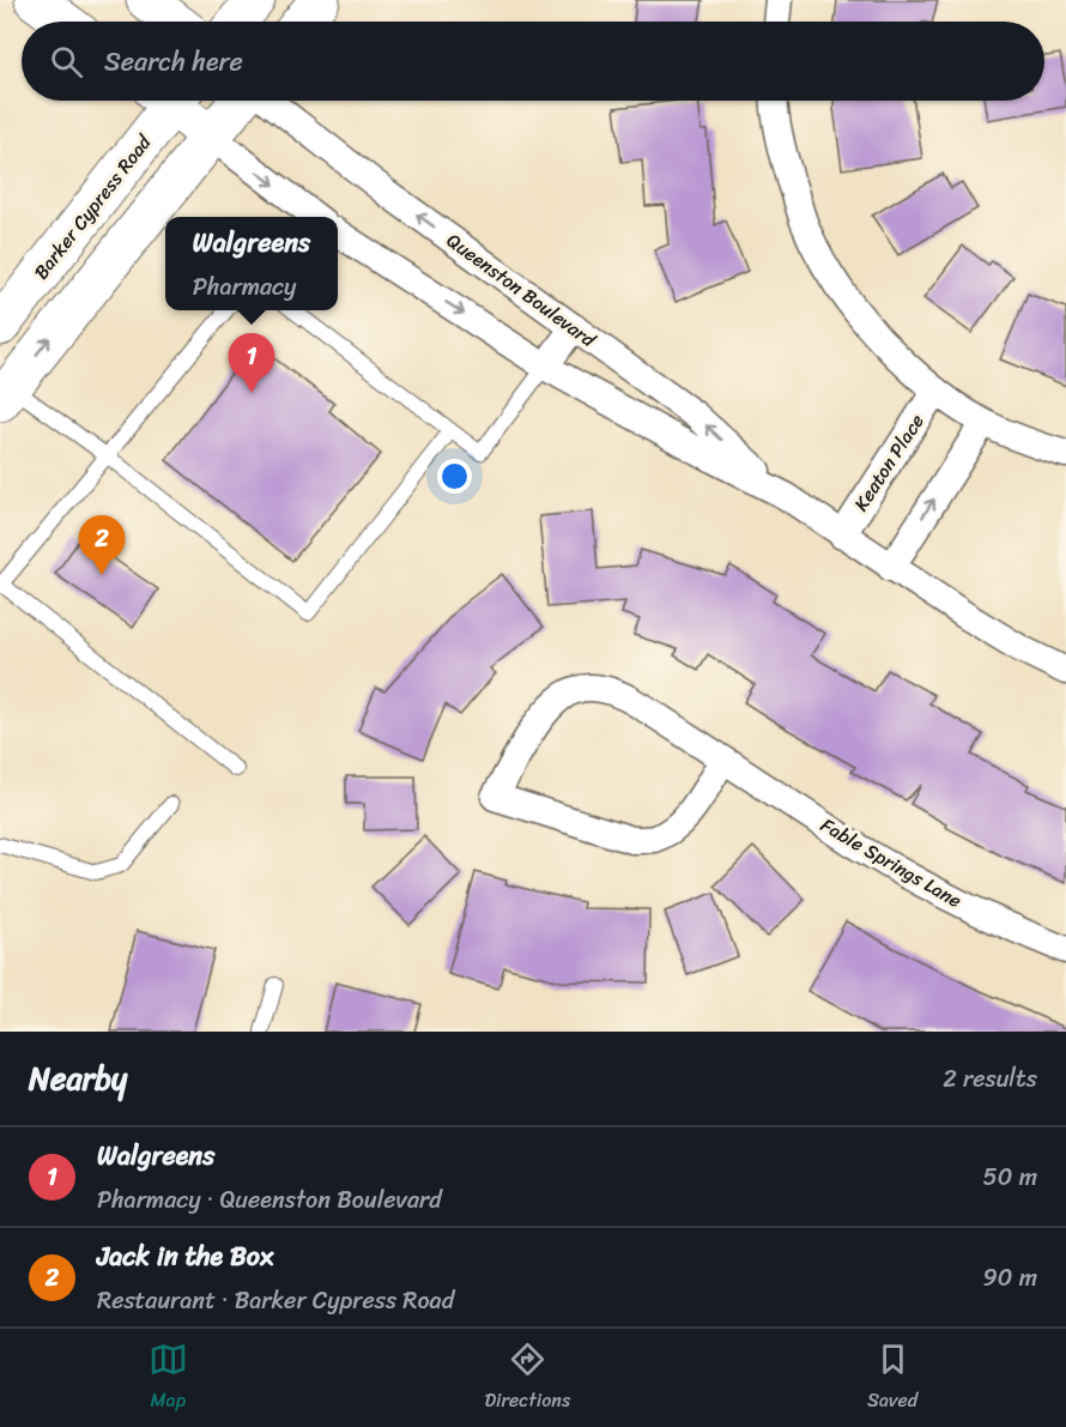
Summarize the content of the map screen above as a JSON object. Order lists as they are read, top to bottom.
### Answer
{
  "streets": {
    "main road": ["Barker Cypress Road"],
    "street": ["Queenston Boulevard", "Keaton Place", "Fable Springs Lane"]
  },
  "crossings": [
    ["Queenston Boulevard", "Keaton Place"]
  ],
  "page": {
    "search": "Search here",
    "popup": ["Walgreens", "Pharmacy"],
    "pins": ["1", "2"],
    "heading": ["Nearby", "2 results"],
    "list": [
      {
        "mark": "1",
        "name": "Walgreens",
        "note": "Pharmacy · Queenston Boulevard",
        "value": "50 m"
      },
      {
        "mark": "2",
        "name": "Jack in the Box",
        "note": "Restaurant · Barker Cypress Road",
        "value": "90 m"
      }
    ],
    "nav": ["Map", "Directions", "Saved"]
  }
}
